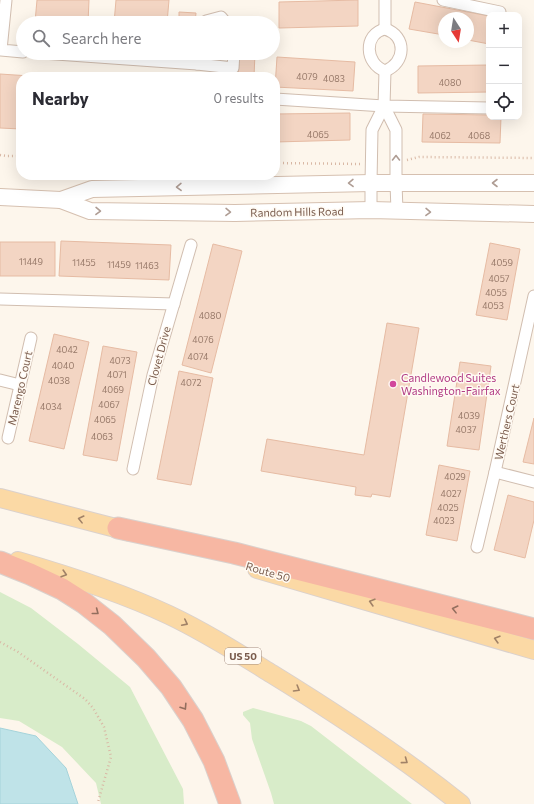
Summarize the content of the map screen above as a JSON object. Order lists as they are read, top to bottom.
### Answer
{
  "streets": {
    "main road": ["Route 50", "US 50"],
    "street": [
      "Random Hills Road",
      "Clovet Drive",
      "Marengo Court",
      "Werthers Court"
    ]
  },
  "places": ["Candlewood Suites Washington-Fairfax"],
  "house_numbers": [
    "4079",
    "4083",
    "4080",
    "4065",
    "4062",
    "4068",
    "11449",
    "11455",
    "4059",
    "11459",
    "11463",
    "4057",
    "4055",
    "4053",
    "4080",
    "4076",
    "4042",
    "4074",
    "4073",
    "4040",
    "4071",
    "4038",
    "4072",
    "4069",
    "4067",
    "4034",
    "4039",
    "4065",
    "4037",
    "4063",
    "4029",
    "4027",
    "4025",
    "4023"
  ],
  "north": "bottom",
  "page": {
    "map_buttons": ["+", "−"],
    "search": "Search here",
    "heading": ["Nearby", "0 results"]
  }
}
